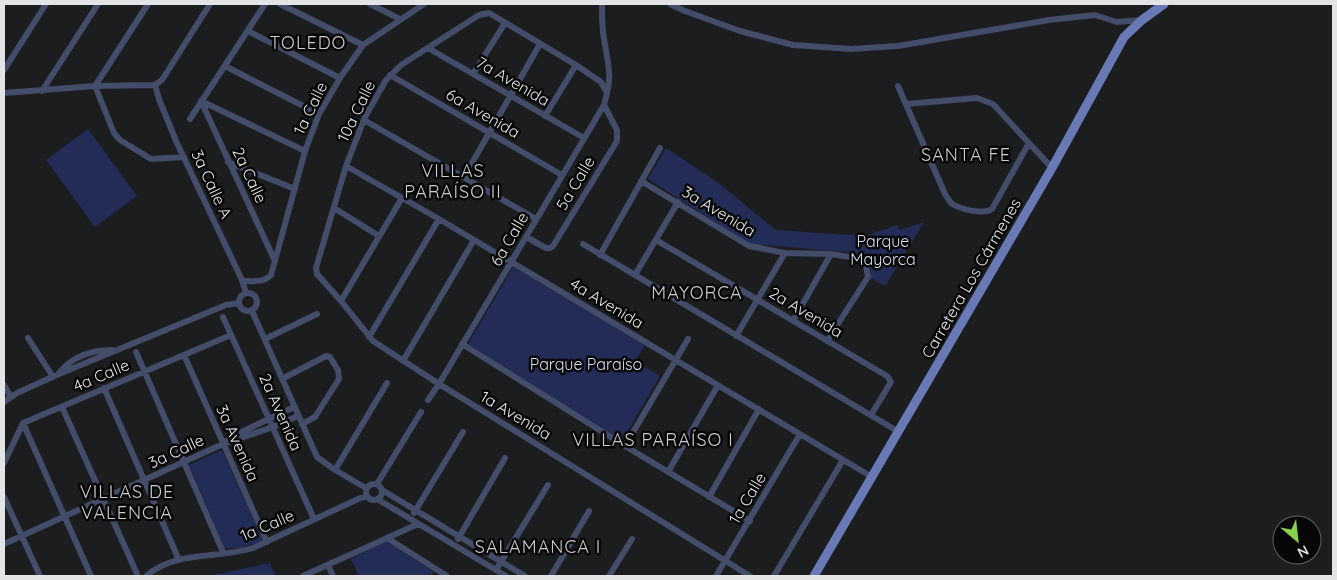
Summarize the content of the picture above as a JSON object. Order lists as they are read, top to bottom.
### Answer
{
  "streets": {
    "main road": ["Carretera Los Cármenes"],
    "street": [
      "7a Avenida",
      "1a Calle",
      "10a Calle",
      "6a Avenida",
      "2a Calle",
      "5a Calle",
      "3a Calle A",
      "3a Avenida",
      "6a Calle",
      "4a Avenida",
      "2a Avenida",
      "4a Calle",
      "1a Avenida",
      "3a Calle"
    ]
  },
  "crossings": [
    ["7a Avenida", "10a Calle"],
    ["7a Avenida", "6a Calle"],
    ["1a Calle", "2a Calle"],
    ["1a Calle", "3a Calle A"],
    ["1a Calle", "3a Avenida"],
    ["1a Calle", "4a Avenida"],
    ["1a Calle", "2a Avenida"],
    ["1a Calle", "1a Avenida"],
    ["10a Calle", "6a Avenida"],
    ["10a Calle", "4a Avenida"],
    ["10a Calle", "1a Avenida"],
    ["6a Avenida", "6a Calle"],
    ["5a Calle", "6a Calle"],
    ["3a Avenida", "2a Avenida"],
    ["3a Avenida", "4a Calle"],
    ["3a Avenida", "3a Calle"],
    ["6a Calle", "4a Avenida"],
    ["6a Calle", "1a Avenida"],
    ["Carretera Los Cármenes", "4a Avenida"],
    ["2a Avenida", "4a Calle"],
    ["2a Avenida", "3a Calle"]
  ],
  "districts": [
    "TOLEDO",
    "SANTA FE",
    "VILLAS PARAÍSO II",
    "MAYORCA",
    "VILLAS PARAÍSO I",
    "VILLAS DE VALENCIA",
    "SALAMANCA I"
  ],
  "parks": ["Parque Mayorca", "Parque Paraíso"],
  "north": "bottom right"
}
